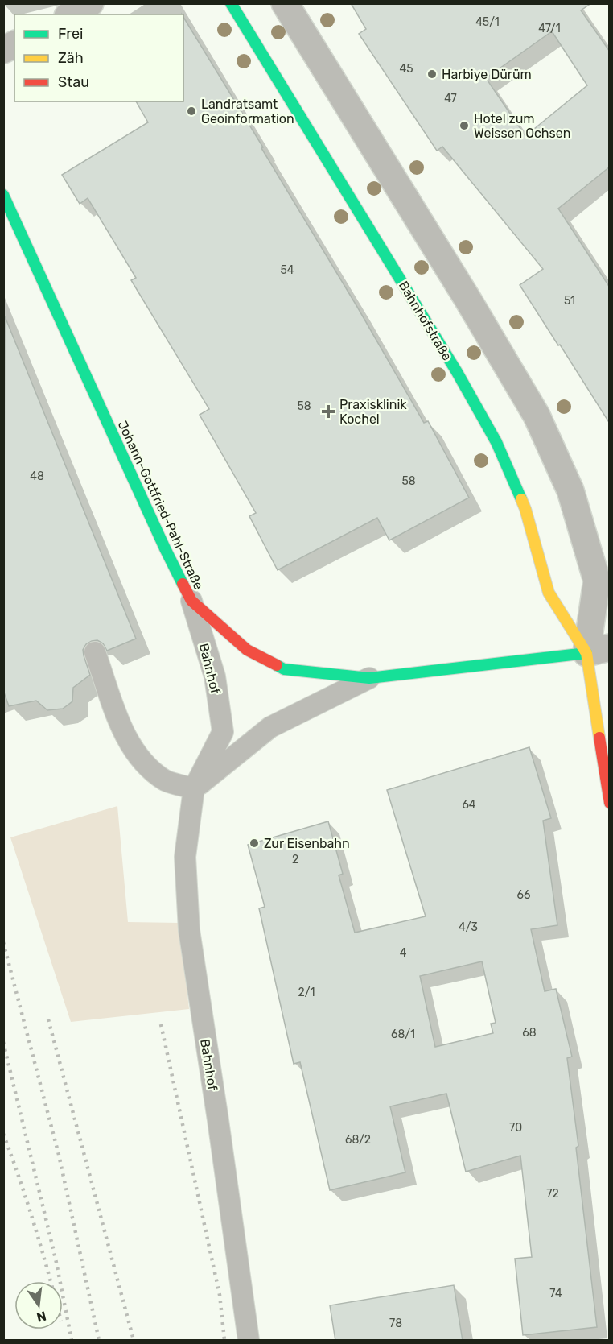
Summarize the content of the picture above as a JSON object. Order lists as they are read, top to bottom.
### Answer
{
  "streets": {
    "main road": ["Bahnhofstraße", "Johann-Gottfried-Pahl-Straße"],
    "lane": ["Bahnhof"]
  },
  "crossings": [
    ["Bahnhofstraße", "Johann-Gottfried-Pahl-Straße"],
    ["Johann-Gottfried-Pahl-Straße", "Bahnhof"]
  ],
  "places": {
    "other": [
      "Harbiye Dürüm",
      "Landratsamt Geoinformation",
      "Hotel zum Weissen Ochsen",
      "Zur Eisenbahn"
    ],
    "health": ["Praxisklinik Kochel"]
  },
  "house_numbers": [
    "45/1",
    "47/1",
    "45",
    "47",
    "54",
    "51",
    "58",
    "48",
    "58",
    "64",
    "2",
    "66",
    "4/3",
    "4",
    "2/1",
    "68",
    "68/1",
    "70",
    "68/2",
    "72",
    "74",
    "78"
  ],
  "legend": ["Frei", "Zäh", "Stau"],
  "north": "bottom"
}
